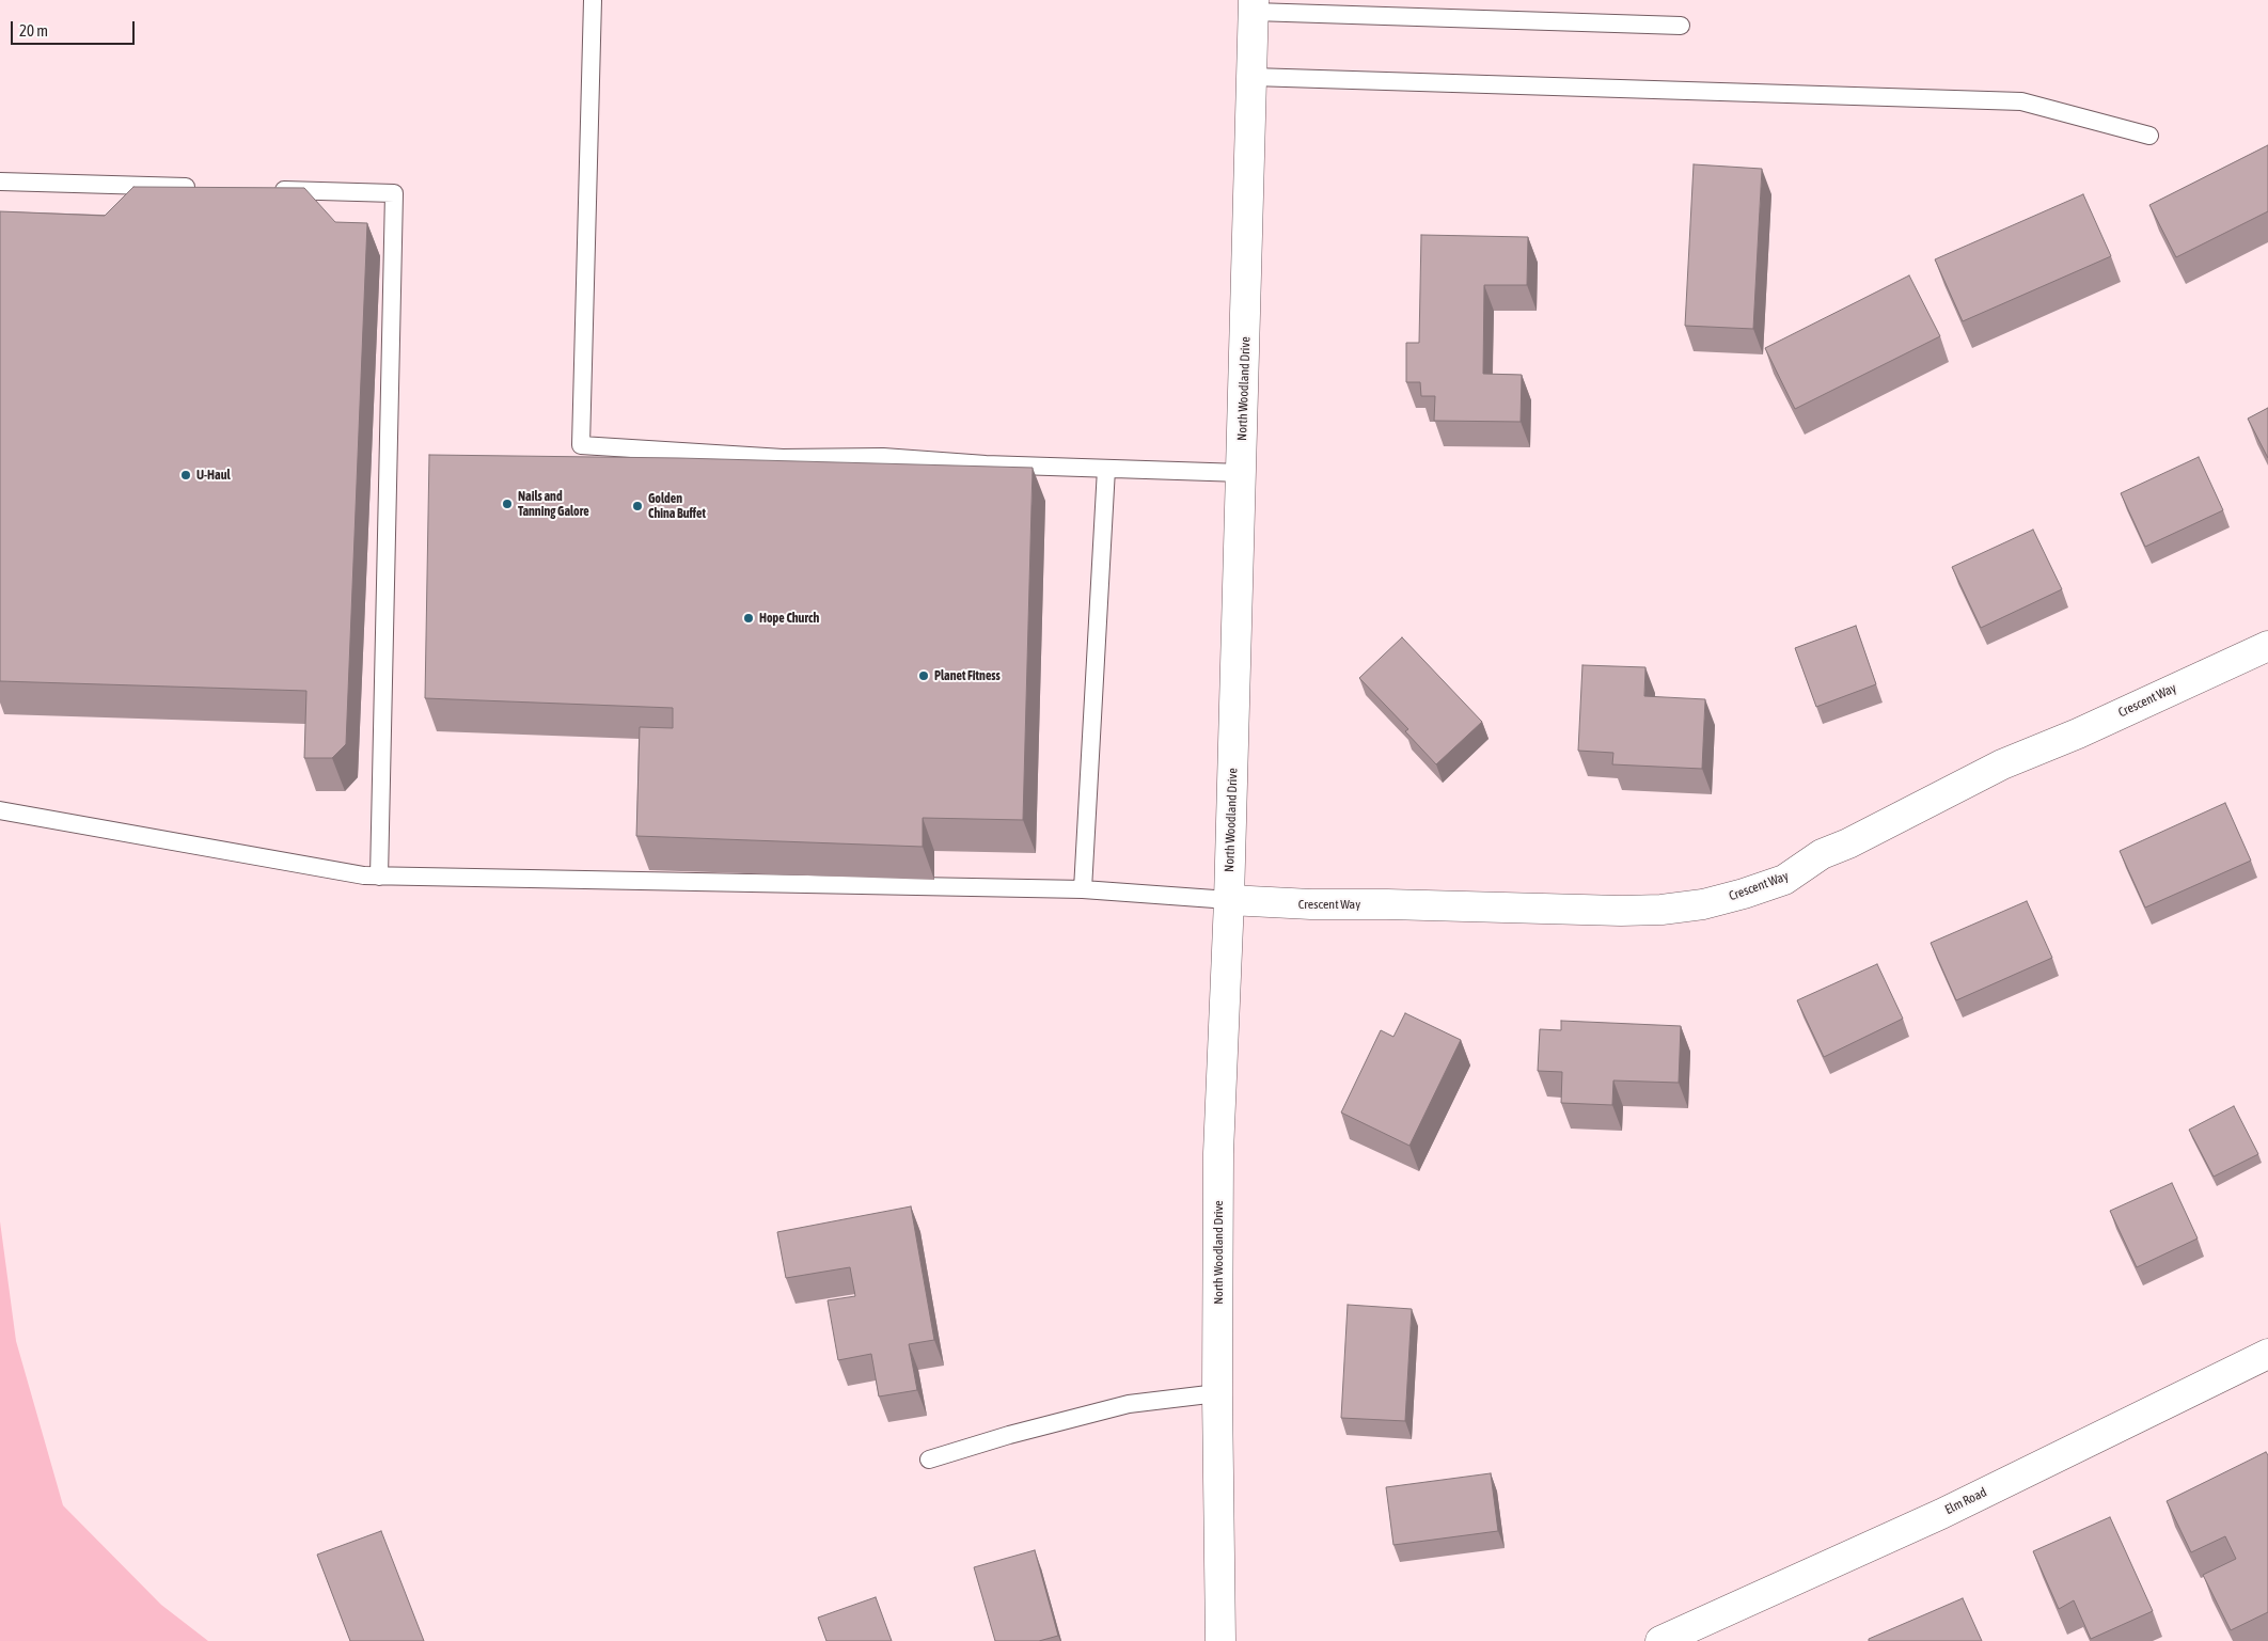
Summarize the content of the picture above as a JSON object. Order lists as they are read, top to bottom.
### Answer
{
  "streets": {
    "street": ["North Woodland Drive", "Crescent Way", "Elm Road"]
  },
  "crossings": [
    ["North Woodland Drive", "Crescent Way"]
  ],
  "places": [
    "U-Haul",
    "Nails and Tanning Galore",
    "Golden China Buffet",
    "Hope Church",
    "Planet Fitness"
  ],
  "scale_bar": "20 m"
}
